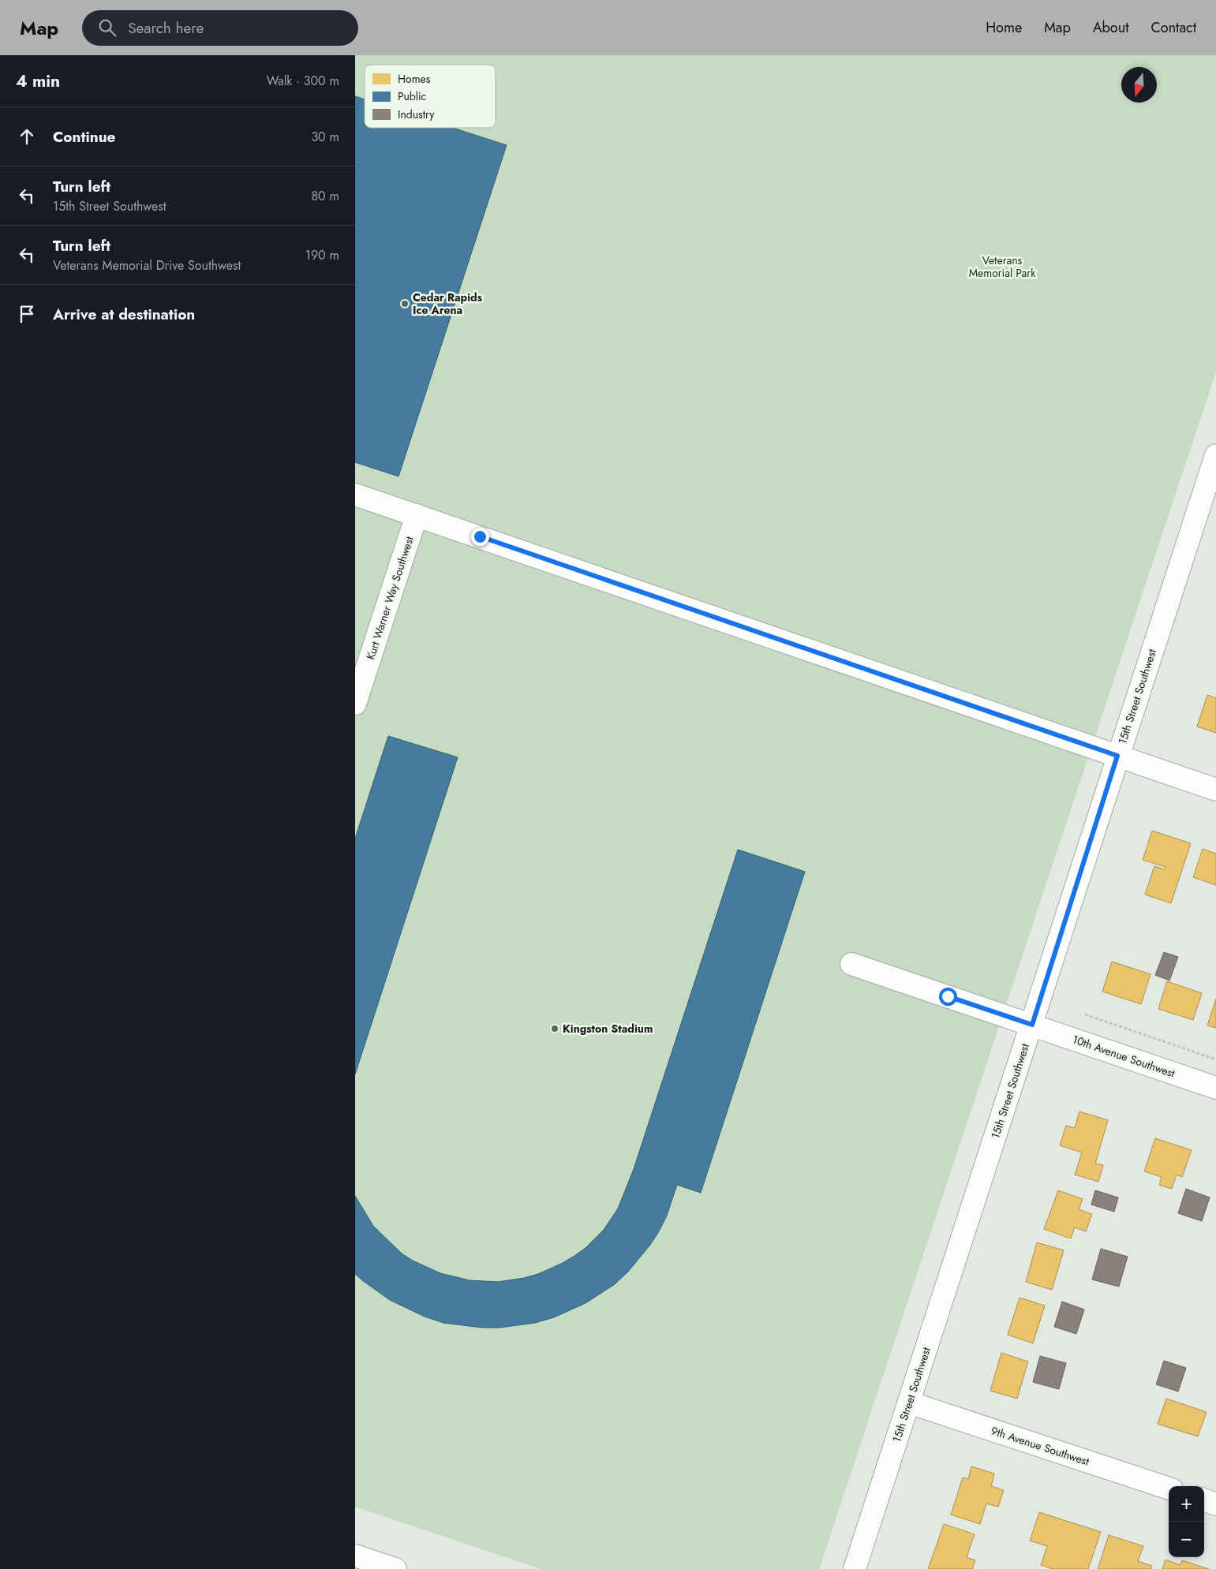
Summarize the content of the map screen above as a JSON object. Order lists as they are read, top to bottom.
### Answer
{
  "streets": {
    "street": [
      "Kurt Warner Way Southwest",
      "15th Street Southwest",
      "10th Avenue Southwest",
      "9th Avenue Southwest"
    ]
  },
  "crossings": [
    ["15th Street Southwest", "10th Avenue Southwest"],
    ["15th Street Southwest", "9th Avenue Southwest"]
  ],
  "parks": ["Veterans Memorial Park"],
  "places": ["Cedar Rapids Ice Arena", "Kingston Stadium"],
  "legend": ["Homes", "Public", "Industry"],
  "north": "bottom",
  "page": {
    "header": "Map",
    "search": "Search here",
    "nav": [
      "Home",
      "Map",
      "About",
      "Contact"
    ],
    "heading": ["4 min", "Walk · 300 m"],
    "list": [
      ["Continue", "30 m"],
      ["Turn left", "15th Street Southwest", "80 m"],
      ["Turn left", "Veterans Memorial Drive Southwest", "190 m"],
      "Arrive at destination"
    ],
    "map_buttons": ["+", "−"]
  }
}
